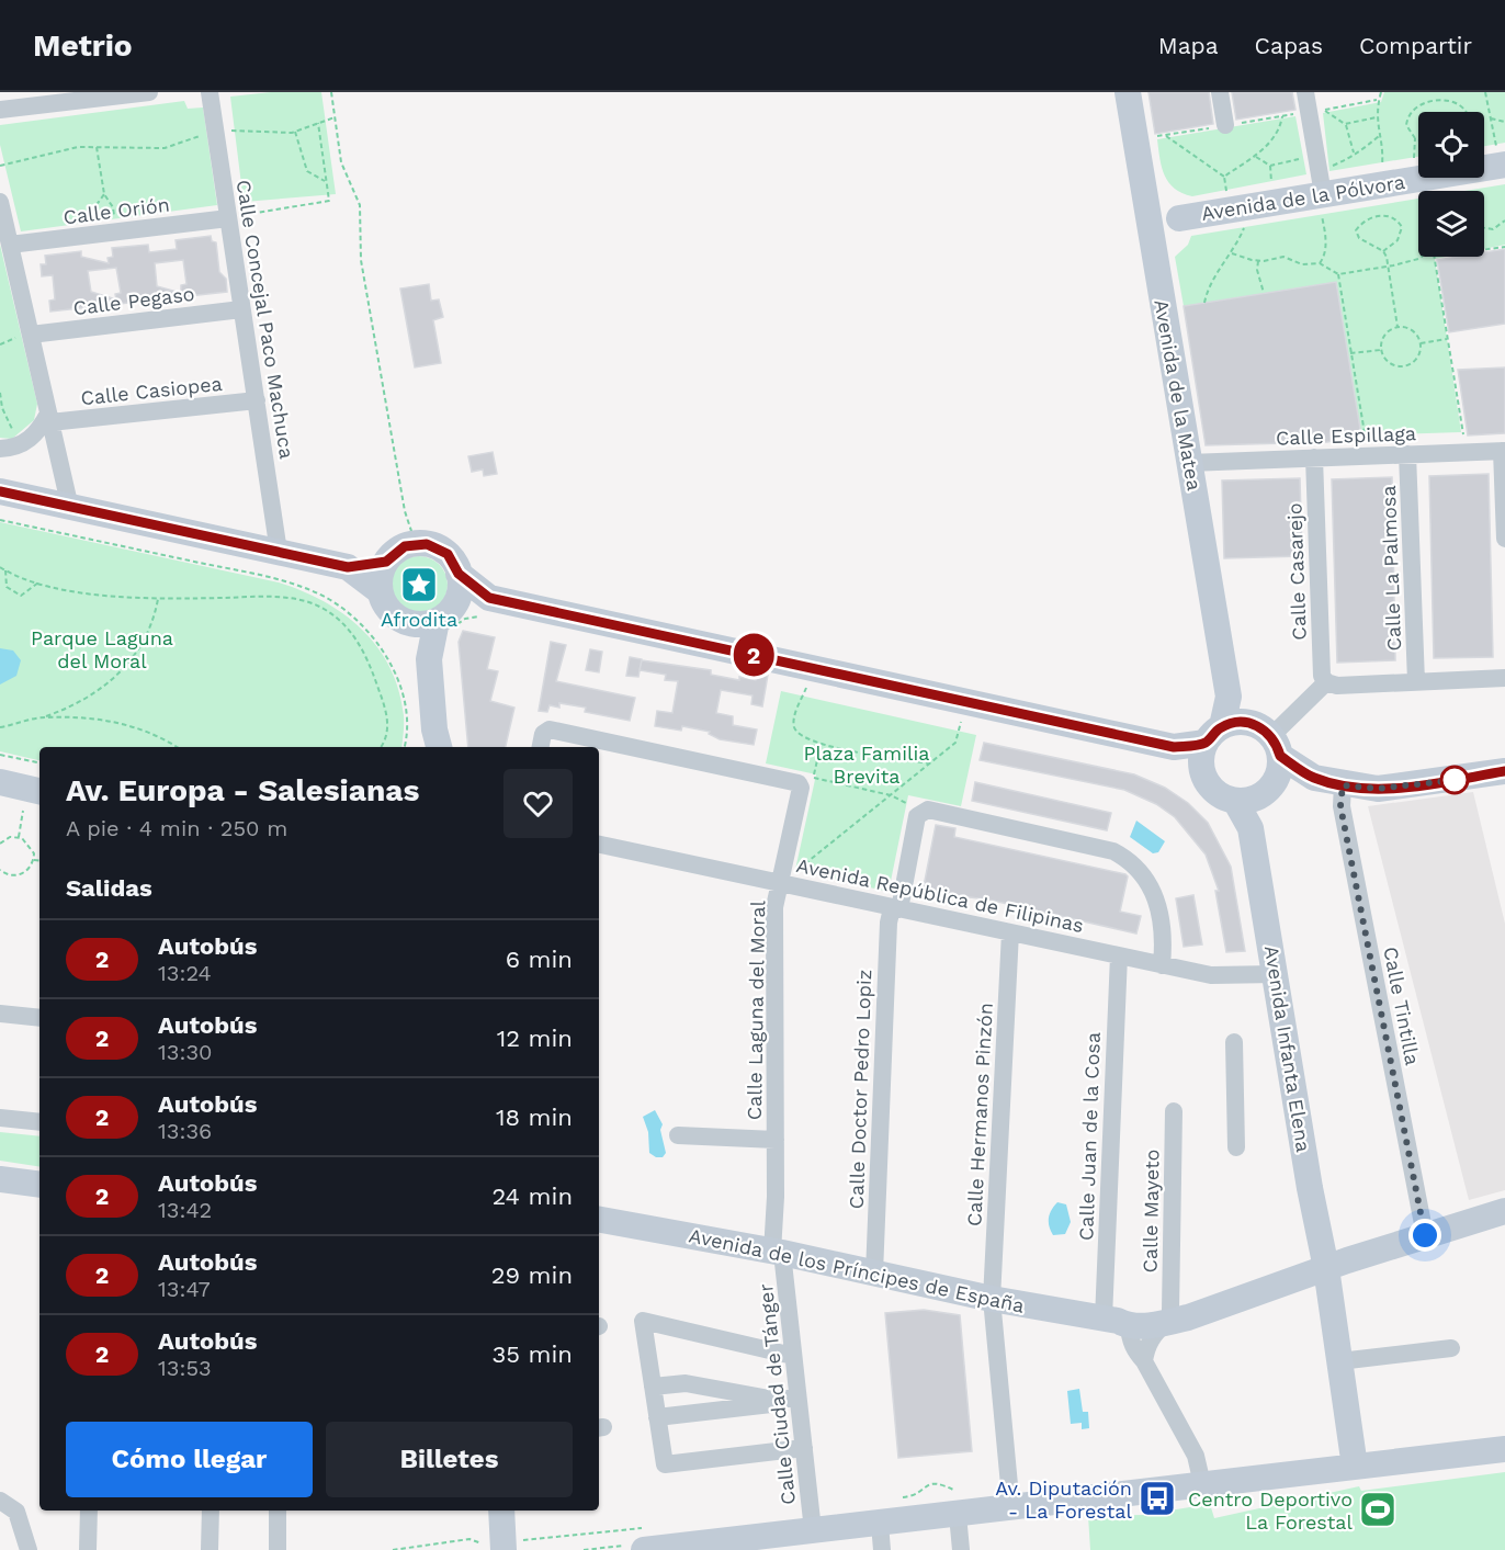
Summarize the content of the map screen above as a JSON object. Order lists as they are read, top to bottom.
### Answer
{
  "streets": {
    "street": [
      "Avenida de la Pólvora",
      "Calle Orión",
      "Calle Pegaso",
      "Calle Concejal Paco Machuca",
      "Calle Casiopea",
      "Avenida de la Matea",
      "Calle Espillaga",
      "Calle La Palmosa",
      "Calle Casarejo",
      "Avenida República de Filipinas",
      "Calle Tintilla",
      "Calle Laguna del Moral",
      "Avenida Infanta Elena",
      "Calle Doctor Pedro Lopiz",
      "Calle Hermanos Pinzón",
      "Calle Juan de la Cosa",
      "Calle Mayeto",
      "Avenida de los Príncipes de España",
      "Calle Ciudad de Tánger"
    ]
  },
  "crossings": [
    ["Avenida de la Pólvora", "Avenida de la Matea"],
    ["Calle Orión", "Calle Concejal Paco Machuca"],
    ["Calle Pegaso", "Calle Concejal Paco Machuca"],
    ["Calle Concejal Paco Machuca", "Calle Casiopea"],
    ["Avenida de la Matea", "Calle Espillaga"],
    ["Avenida de la Matea", "Avenida Infanta Elena"],
    ["Calle Espillaga", "Calle La Palmosa"],
    ["Calle Espillaga", "Calle Casarejo"],
    ["Avenida República de Filipinas", "Calle Laguna del Moral"],
    ["Avenida República de Filipinas", "Avenida Infanta Elena"],
    ["Avenida República de Filipinas", "Calle Doctor Pedro Lopiz"],
    ["Avenida República de Filipinas", "Calle Hermanos Pinzón"],
    ["Avenida República de Filipinas", "Calle Juan de la Cosa"],
    ["Calle Tintilla", "Avenida de los Príncipes de España"],
    ["Calle Laguna del Moral", "Avenida de los Príncipes de España"],
    ["Calle Laguna del Moral", "Calle Ciudad de Tánger"],
    ["Avenida Infanta Elena", "Avenida de los Príncipes de España"],
    ["Calle Doctor Pedro Lopiz", "Avenida de los Príncipes de España"],
    ["Calle Hermanos Pinzón", "Avenida de los Príncipes de España"],
    ["Calle Juan de la Cosa", "Avenida de los Príncipes de España"],
    ["Calle Mayeto", "Avenida de los Príncipes de España"],
    ["Avenida de los Príncipes de España", "Calle Ciudad de Tánger"]
  ],
  "parks": ["Parque Laguna del Moral", "Plaza Familia Brevita"],
  "places": {
    "place": ["Afrodita"],
    "bus stop": ["Av. Diputación - La Forestal"],
    "sports": ["Centro Deportivo La Forestal"]
  },
  "lines": ["bus line 2"],
  "page": {
    "header": "Metrio",
    "nav": ["Mapa", "Capas", "Compartir"],
    "on_map": "2",
    "heading": [
      ["Av. Europa - Salesianas", "A pie · 4 min · 250 m"],
      "Salidas"
    ],
    "list": [
      {
        "mark": "2",
        "name": "Autobús",
        "note": "13:24",
        "value": "6 min"
      },
      {
        "mark": "2",
        "name": "Autobús",
        "note": "13:30",
        "value": "12 min"
      },
      {
        "mark": "2",
        "name": "Autobús",
        "note": "13:36",
        "value": "18 min"
      },
      {
        "mark": "2",
        "name": "Autobús",
        "note": "13:42",
        "value": "24 min"
      },
      {
        "mark": "2",
        "name": "Autobús",
        "note": "13:47",
        "value": "29 min"
      },
      {
        "mark": "2",
        "name": "Autobús",
        "note": "13:53",
        "value": "35 min"
      }
    ],
    "buttons": ["Cómo llegar", "Billetes"]
  }
}
